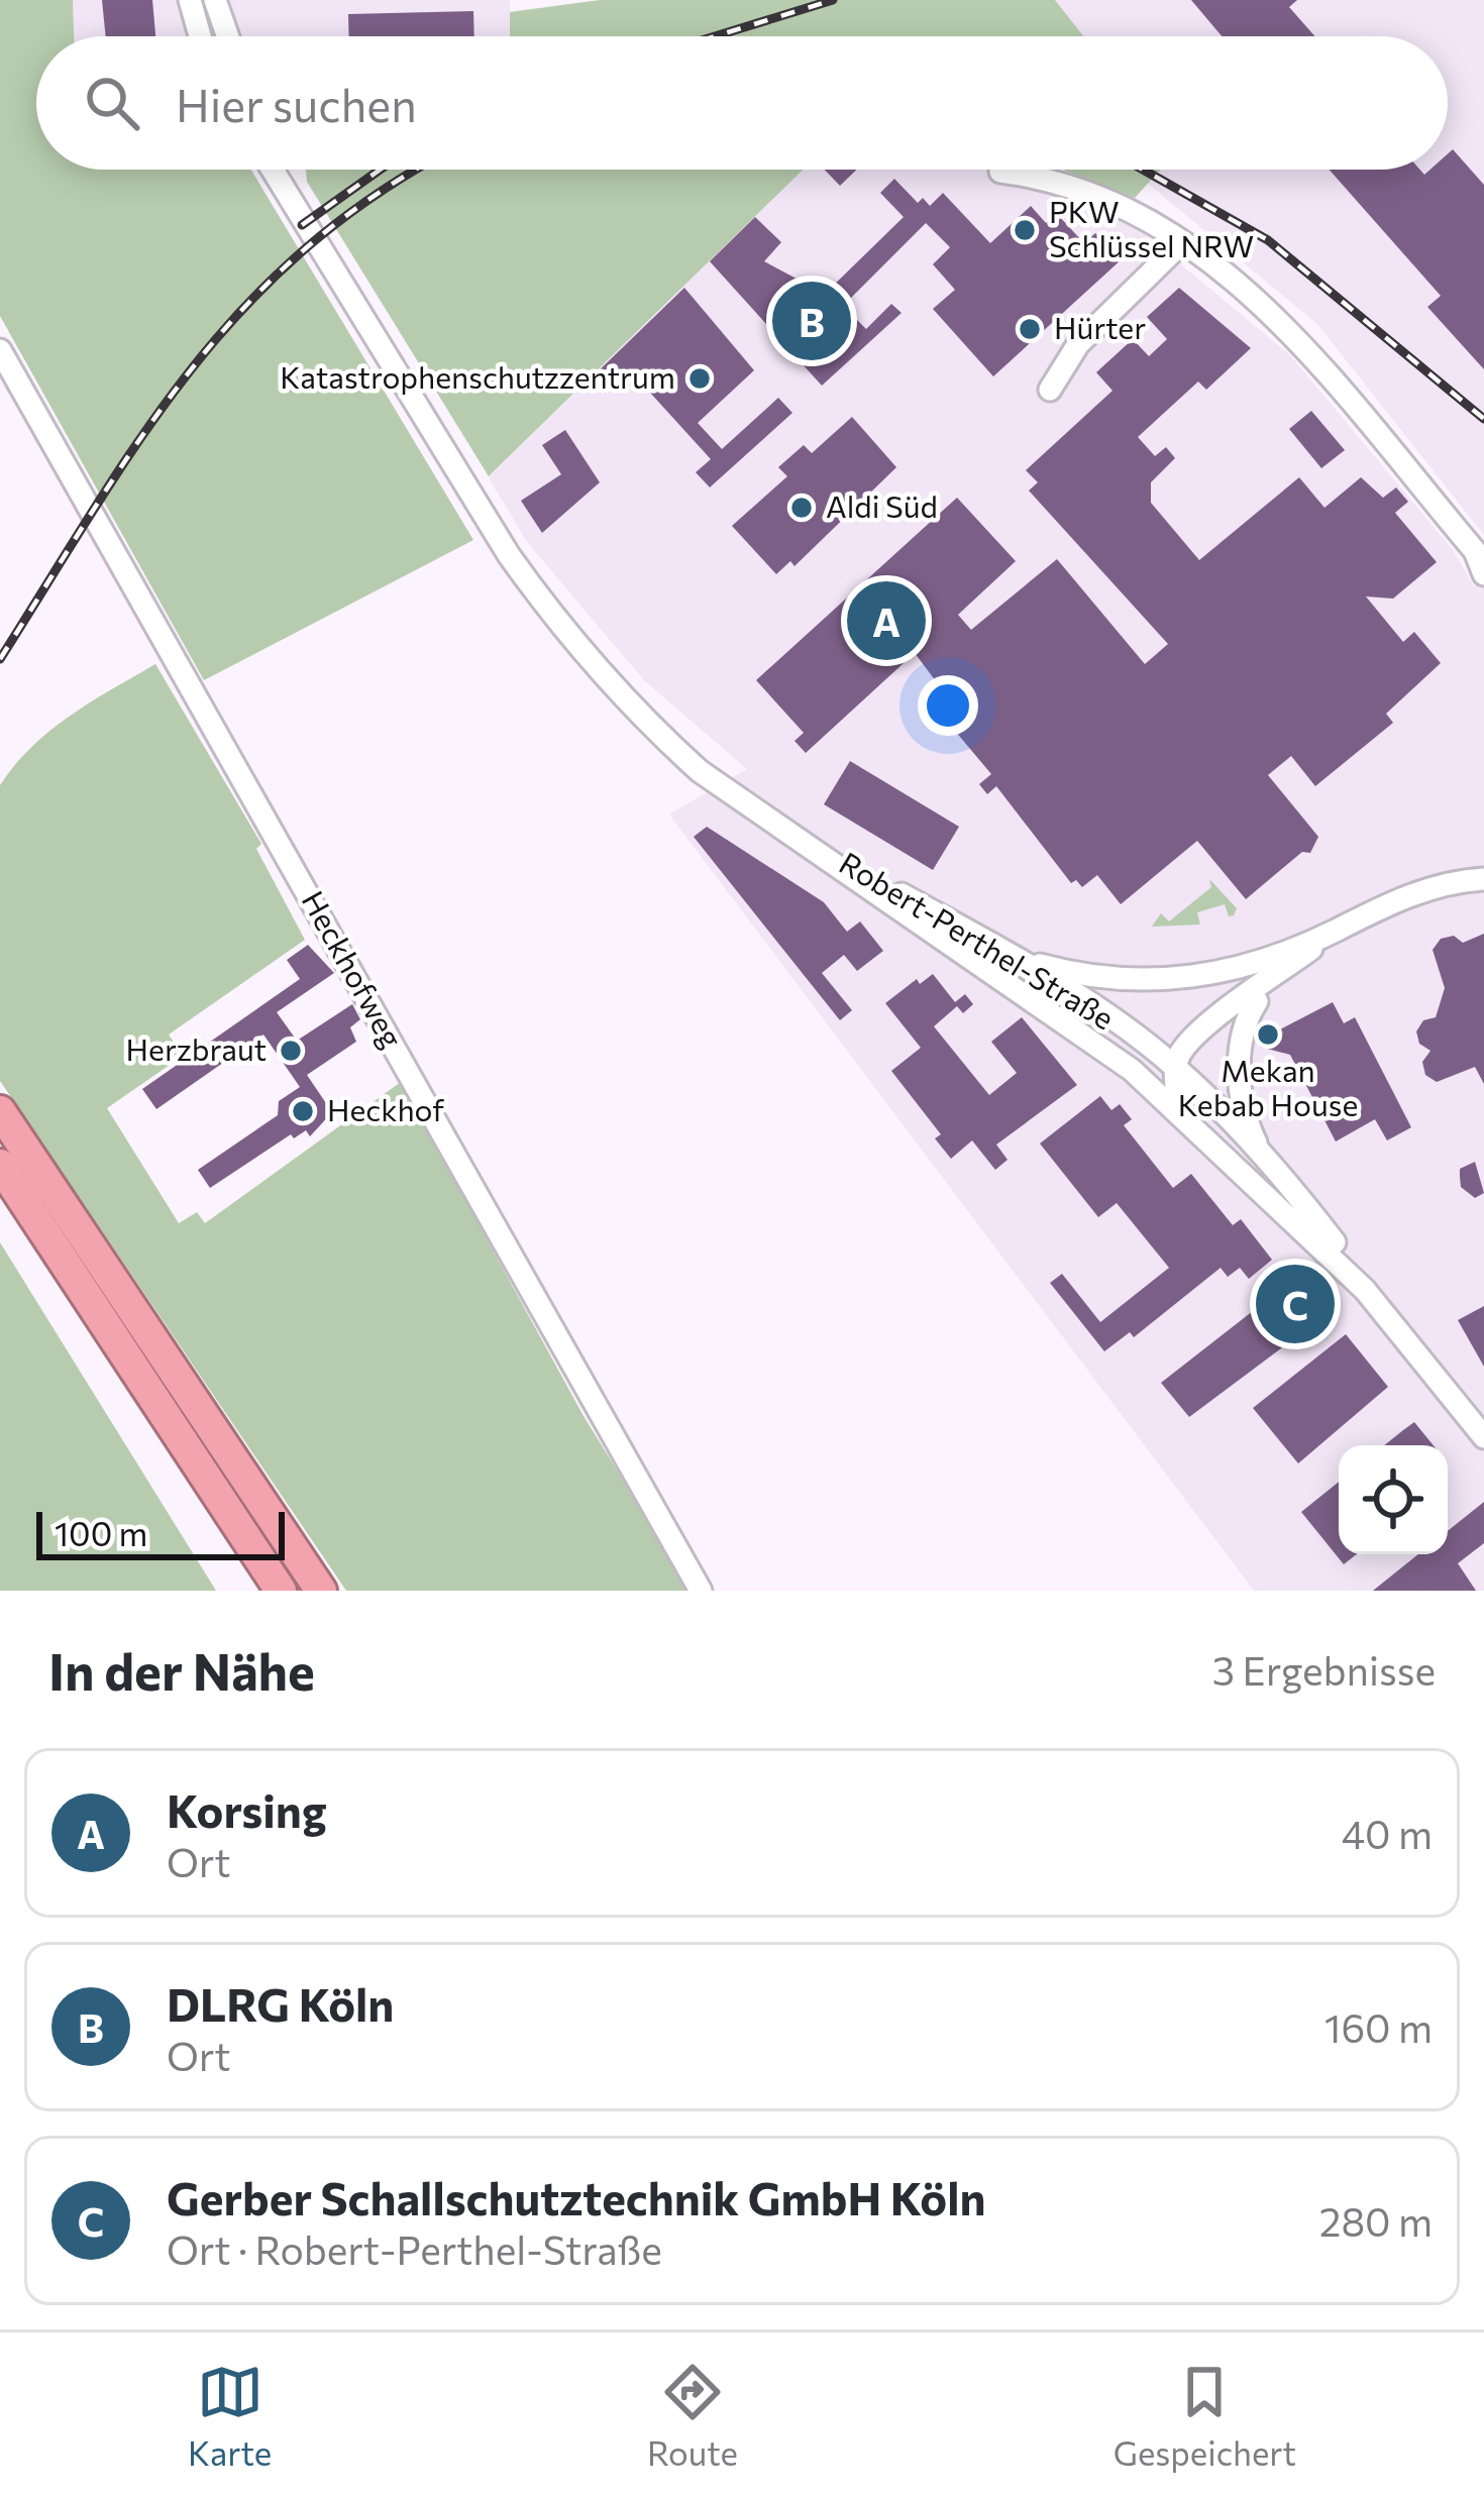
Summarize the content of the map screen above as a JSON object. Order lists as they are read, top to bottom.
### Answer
{
  "streets": {
    "street": ["Robert-Perthel-Straße", "Heckhofweg"]
  },
  "places": [
    "PKW Schlüssel NRW",
    "Hürter",
    "Katastrophenschutzzentrum",
    "Aldi Süd",
    "Mekan Kebab House",
    "Herzbraut",
    "Heckhof"
  ],
  "scale_bar": "100 m",
  "page": {
    "search": "Hier suchen",
    "pins": ["B", "A", "C"],
    "scale": "100 m",
    "heading": ["In der Nähe", "3 Ergebnisse"],
    "list": [
      {
        "mark": "A",
        "name": "Korsing",
        "note": "Ort",
        "value": "40 m"
      },
      {
        "mark": "B",
        "name": "DLRG Köln",
        "note": "Ort",
        "value": "160 m"
      },
      {
        "mark": "C",
        "name": "Gerber Schallschutztechnik GmbH Köln",
        "note": "Ort · Robert-Perthel-Straße",
        "value": "280 m"
      }
    ],
    "nav": ["Karte", "Route", "Gespeichert"]
  }
}
